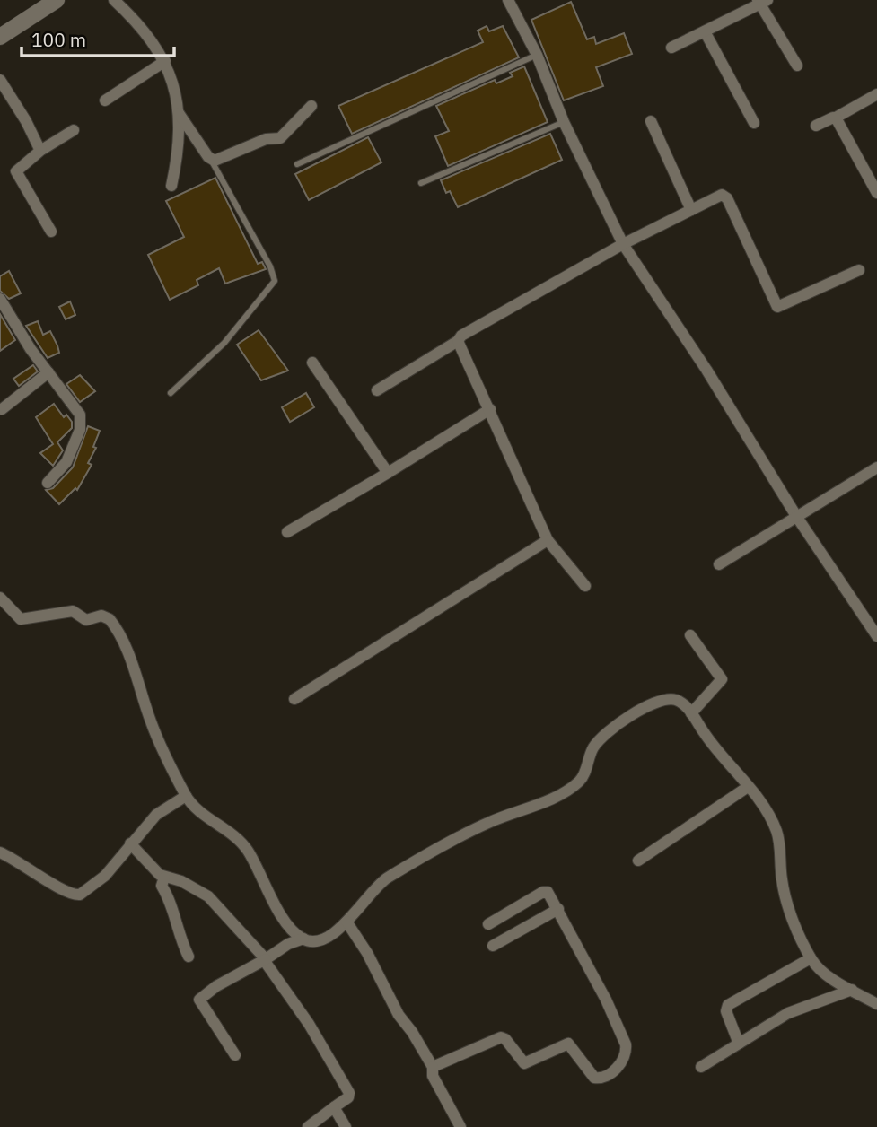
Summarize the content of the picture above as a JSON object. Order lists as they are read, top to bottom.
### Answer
{
  "scale_bar": "100 m"
}
